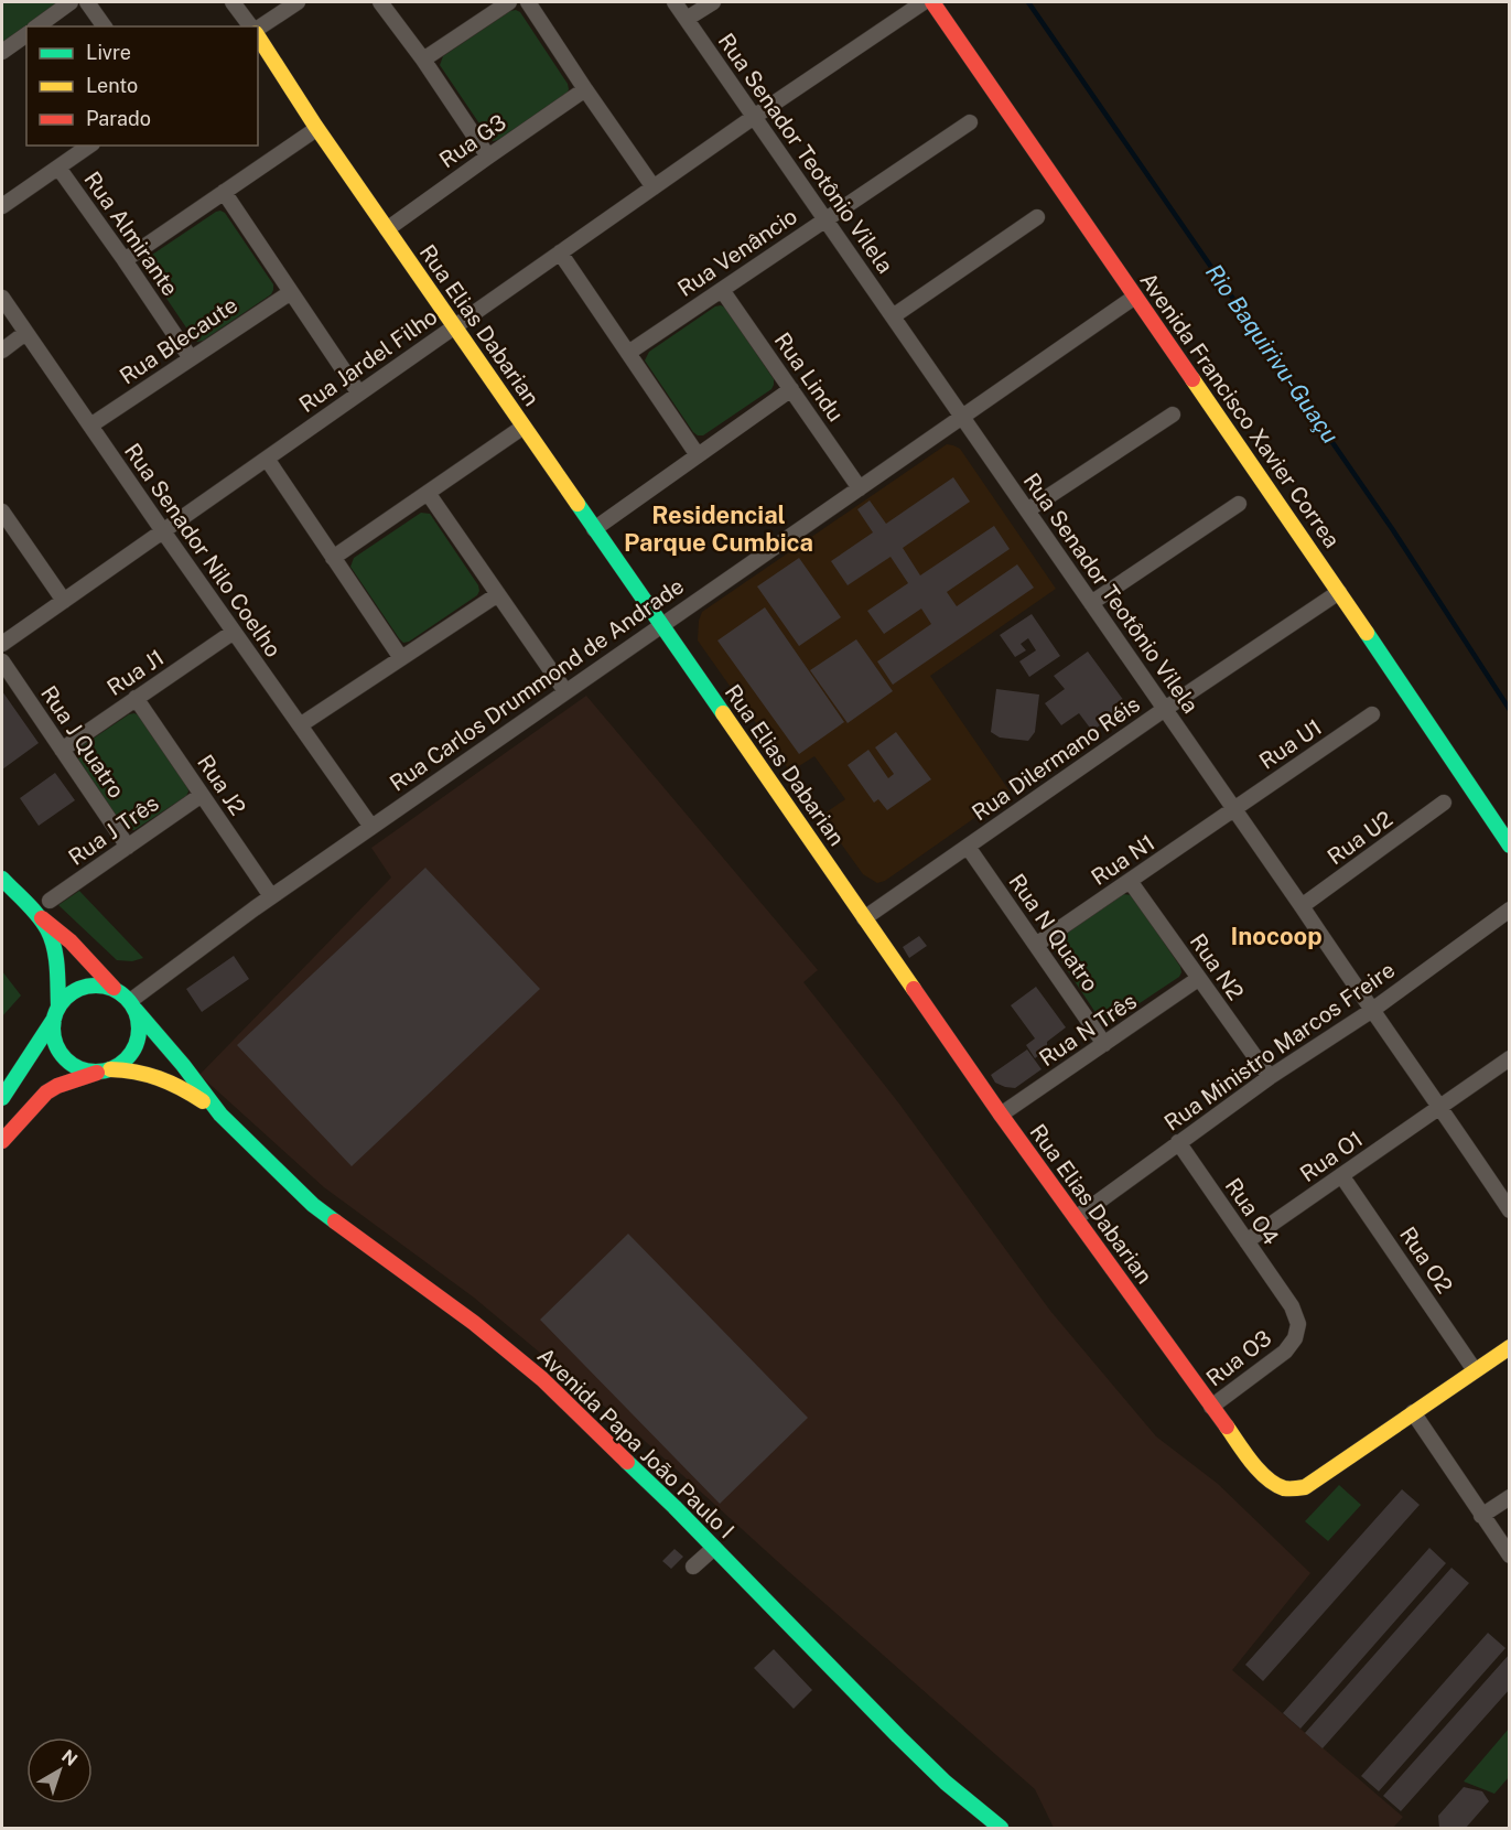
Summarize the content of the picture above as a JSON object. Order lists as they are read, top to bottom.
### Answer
{
  "streets": {
    "street": [
      "Rua G3",
      "Rua Senador Teotônio Vilela",
      "Rua Almirante",
      "Rua Venâncio",
      "Rua Elias Dabarian",
      "Rua Blecaute",
      "Rua Jardel Filho",
      "Rua Lindu",
      "Avenida Francisco Xavier Correa",
      "Rua Senador Nilo Coelho",
      "Rua J1",
      "Rua Carlos Drummond de Andrade",
      "Rua J Quatro",
      "Rua U1",
      "Rua Dilermano Réis",
      "Rua J2",
      "Rua J Três",
      "Rua U2",
      "Rua N1",
      "Rua N Quatro",
      "Rua N2",
      "Rua N Três",
      "Rua Ministro Marcos Freire",
      "Rua O1",
      "Rua O4",
      "Rua O2",
      "Rua O3",
      "Avenida Papa João Paulo I"
    ]
  },
  "crossings": [
    ["Rua G3", "Rua Elias Dabarian"],
    ["Rua Senador Teotônio Vilela", "Rua Venâncio"],
    ["Rua Senador Teotônio Vilela", "Rua Jardel Filho"],
    ["Rua Senador Teotônio Vilela", "Rua Carlos Drummond de Andrade"],
    ["Rua Senador Teotônio Vilela", "Rua U1"],
    ["Rua Senador Teotônio Vilela", "Rua Dilermano Réis"],
    ["Rua Senador Teotônio Vilela", "Rua U2"],
    ["Rua Senador Teotônio Vilela", "Rua N1"],
    ["Rua Senador Teotônio Vilela", "Rua Ministro Marcos Freire"],
    ["Rua Senador Teotônio Vilela", "Rua O1"],
    ["Rua Almirante", "Rua Blecaute"],
    ["Rua Venâncio", "Rua Lindu"],
    ["Rua Elias Dabarian", "Rua Jardel Filho"],
    ["Rua Elias Dabarian", "Rua Carlos Drummond de Andrade"],
    ["Rua Elias Dabarian", "Rua Dilermano Réis"],
    ["Rua Elias Dabarian", "Rua N Três"],
    ["Rua Elias Dabarian", "Rua Ministro Marcos Freire"],
    ["Rua Elias Dabarian", "Rua O3"],
    ["Rua Blecaute", "Rua Senador Nilo Coelho"],
    ["Rua Jardel Filho", "Rua Senador Nilo Coelho"],
    ["Rua Lindu", "Rua Carlos Drummond de Andrade"],
    ["Avenida Francisco Xavier Correa", "Rua Carlos Drummond de Andrade"],
    ["Avenida Francisco Xavier Correa", "Rua Dilermano Réis"],
    ["Rua Senador Nilo Coelho", "Rua J1"],
    ["Rua Senador Nilo Coelho", "Rua Carlos Drummond de Andrade"],
    ["Rua J1", "Rua J Quatro"],
    ["Rua J1", "Rua J2"],
    ["Rua Carlos Drummond de Andrade", "Rua J2"],
    ["Rua Carlos Drummond de Andrade", "Avenida Papa João Paulo I"],
    ["Rua J Quatro", "Rua J Três"],
    ["Rua U1", "Rua N1"],
    ["Rua Dilermano Réis", "Rua N Quatro"],
    ["Rua J2", "Rua J Três"],
    ["Rua N1", "Rua N Quatro"],
    ["Rua N1", "Rua N2"],
    ["Rua N Quatro", "Rua N Três"],
    ["Rua N2", "Rua N Três"],
    ["Rua N2", "Rua Ministro Marcos Freire"],
    ["Rua Ministro Marcos Freire", "Rua O4"],
    ["Rua O1", "Rua O4"],
    ["Rua O1", "Rua O2"],
    ["Rua O4", "Rua O3"]
  ],
  "districts": ["Residencial Parque Cumbica", "Inocoop"],
  "water": ["Rio Baquirivu-Guaçu"],
  "legend": ["Livre", "Lento", "Parado"],
  "north": "top right"
}
